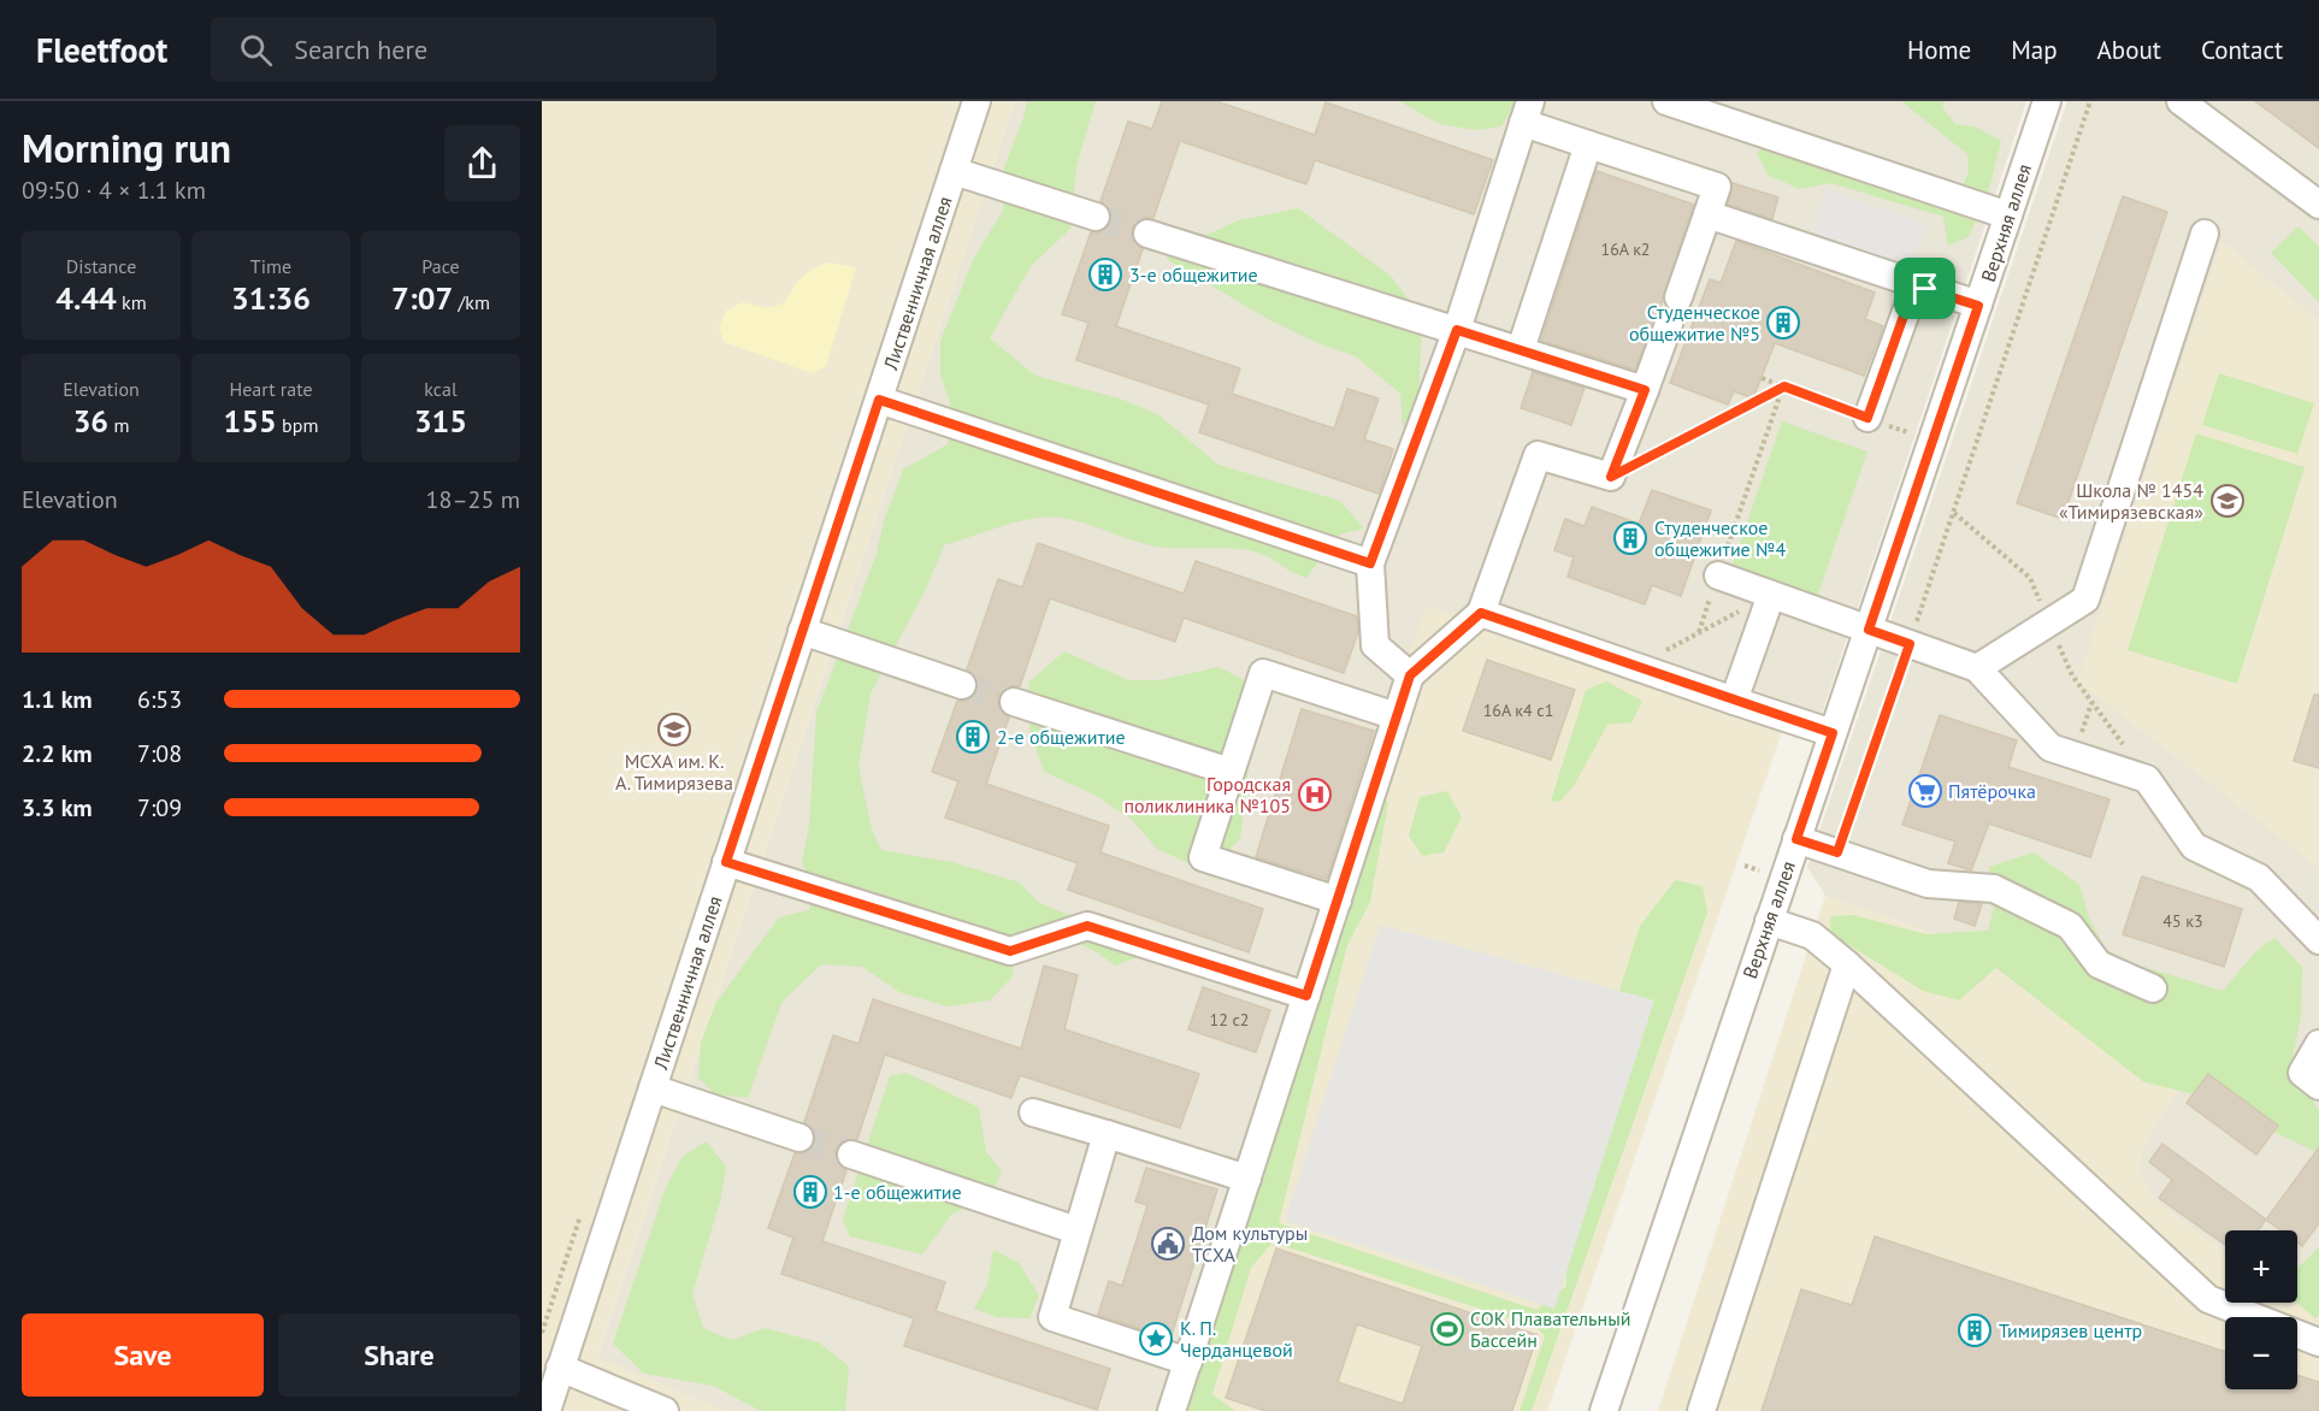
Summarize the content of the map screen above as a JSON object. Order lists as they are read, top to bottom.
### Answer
{
  "streets": {
    "street": ["Верхняя аллея", "Лиственничная аллея"]
  },
  "places": {
    "building": [
      "3-е общежитие",
      "Студенческое общежитие №5",
      "Студенческое общежитие №4",
      "2-е общежитие",
      "1-е общежитие",
      "Тимирязев центр"
    ],
    "school or university": ["Школа № 1454 «Тимирязевская»", "МСХА им. К. А. Тимирязева"],
    "supermarket": ["Пятёрочка"],
    "hospital": ["Городская поликлиника №105"],
    "public building": ["Дом культуры ТСХА"],
    "sports": ["СОК Плавательный Бассейн"],
    "place": ["К. П. Черданцевой"]
  },
  "house_numbers": [
    "16А к2",
    "16А к4 с1",
    "45 к3",
    "12 с2"
  ],
  "page": {
    "header": "Fleetfoot",
    "search": "Search here",
    "nav": [
      "Home",
      "Map",
      "About",
      "Contact"
    ],
    "heading": ["Morning run", "09:50 · 4 × 1.1 km"],
    "stats": [
      ["Distance", "4.44 km"],
      ["Time", "31:36"],
      ["Pace", "7:07 /km"],
      ["Elevation", "36 m"],
      ["Heart rate", "155 bpm"],
      ["kcal", "315"]
    ],
    "chart": ["Elevation", "18–25 m"],
    "list": [
      {
        "name": "1.1 km",
        "note": "6:53"
      },
      {
        "name": "2.2 km",
        "note": "7:08"
      },
      {
        "name": "3.3 km",
        "note": "7:09"
      }
    ],
    "map_buttons": ["+", "−"],
    "buttons": ["Save", "Share"]
  }
}
